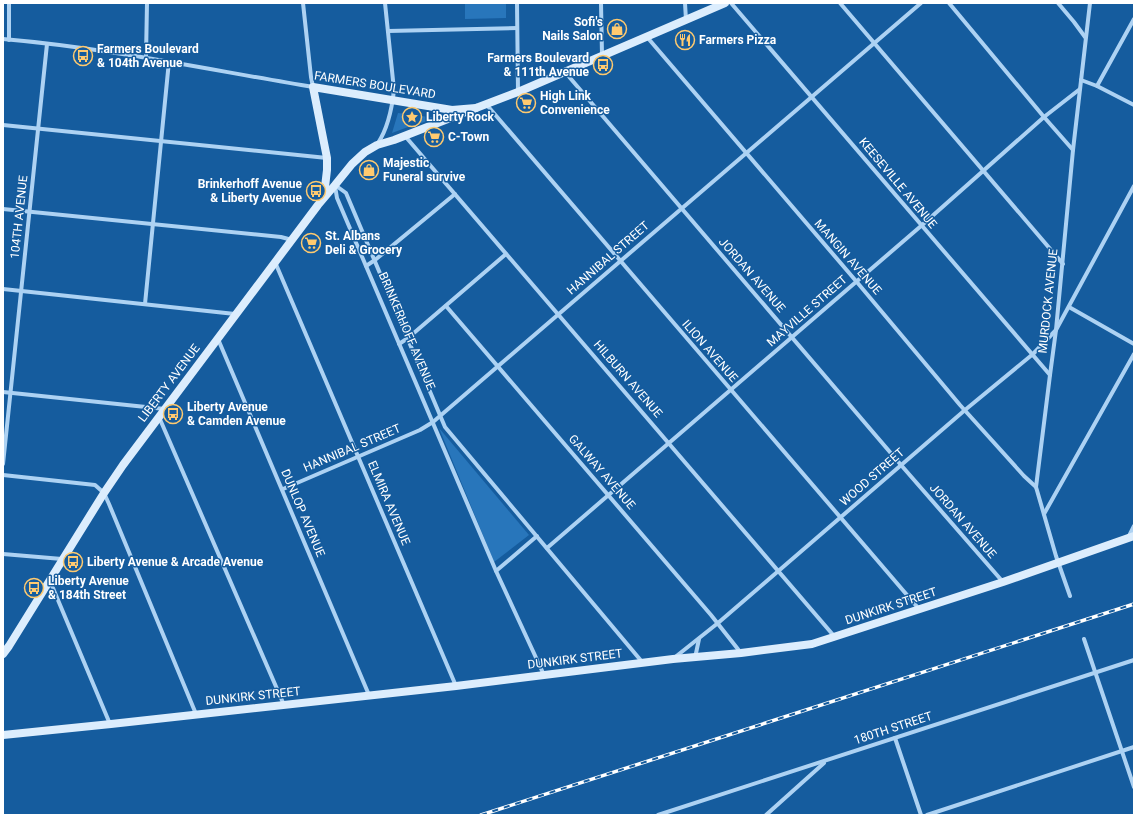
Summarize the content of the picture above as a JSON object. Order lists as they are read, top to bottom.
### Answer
{
  "streets": {
    "main road": ["FARMERS BOULEVARD", "LIBERTY AVENUE", "DUNKIRK STREET"],
    "street": [
      "KEESEVILLE AVENUE",
      "104TH AVENUE",
      "MANGIN AVENUE",
      "HANNIBAL STREET",
      "JORDAN AVENUE",
      "MURDOCK AVENUE",
      "MAYVILLE STREET",
      "BRINKERHOFF AVENUE",
      "ILION AVENUE",
      "HILBURN AVENUE",
      "GALWAY AVENUE",
      "WOOD STREET",
      "ELMIRA AVENUE",
      "DUNLOP AVENUE",
      "180TH STREET"
    ]
  },
  "crossings": [
    ["FARMERS BOULEVARD", "104TH AVENUE"],
    ["FARMERS BOULEVARD", "MANGIN AVENUE"],
    ["FARMERS BOULEVARD", "JORDAN AVENUE"],
    ["FARMERS BOULEVARD", "ILION AVENUE"],
    ["FARMERS BOULEVARD", "LIBERTY AVENUE"],
    ["KEESEVILLE AVENUE", "HANNIBAL STREET"],
    ["KEESEVILLE AVENUE", "MURDOCK AVENUE"],
    ["KEESEVILLE AVENUE", "MAYVILLE STREET"],
    ["KEESEVILLE AVENUE", "WOOD STREET"],
    ["MANGIN AVENUE", "HANNIBAL STREET"],
    ["MANGIN AVENUE", "MURDOCK AVENUE"],
    ["MANGIN AVENUE", "MAYVILLE STREET"],
    ["MANGIN AVENUE", "WOOD STREET"],
    ["HANNIBAL STREET", "JORDAN AVENUE"],
    ["HANNIBAL STREET", "BRINKERHOFF AVENUE"],
    ["HANNIBAL STREET", "ILION AVENUE"],
    ["HANNIBAL STREET", "HILBURN AVENUE"],
    ["HANNIBAL STREET", "GALWAY AVENUE"],
    ["HANNIBAL STREET", "ELMIRA AVENUE"],
    ["HANNIBAL STREET", "DUNLOP AVENUE"],
    ["JORDAN AVENUE", "MAYVILLE STREET"],
    ["JORDAN AVENUE", "WOOD STREET"],
    ["JORDAN AVENUE", "DUNKIRK STREET"],
    ["MURDOCK AVENUE", "MAYVILLE STREET"],
    ["MURDOCK AVENUE", "WOOD STREET"],
    ["MURDOCK AVENUE", "DUNKIRK STREET"],
    ["MAYVILLE STREET", "BRINKERHOFF AVENUE"],
    ["MAYVILLE STREET", "ILION AVENUE"],
    ["MAYVILLE STREET", "HILBURN AVENUE"],
    ["MAYVILLE STREET", "GALWAY AVENUE"],
    ["BRINKERHOFF AVENUE", "LIBERTY AVENUE"],
    ["BRINKERHOFF AVENUE", "DUNKIRK STREET"],
    ["ILION AVENUE", "WOOD STREET"],
    ["ILION AVENUE", "DUNKIRK STREET"],
    ["HILBURN AVENUE", "LIBERTY AVENUE"],
    ["HILBURN AVENUE", "WOOD STREET"],
    ["HILBURN AVENUE", "DUNKIRK STREET"],
    ["LIBERTY AVENUE", "ELMIRA AVENUE"],
    ["LIBERTY AVENUE", "DUNLOP AVENUE"],
    ["GALWAY AVENUE", "WOOD STREET"],
    ["GALWAY AVENUE", "DUNKIRK STREET"],
    ["WOOD STREET", "DUNKIRK STREET"],
    ["ELMIRA AVENUE", "DUNKIRK STREET"],
    ["DUNLOP AVENUE", "DUNKIRK STREET"]
  ],
  "places": {
    "shop": ["Sofi's Nails Salon", "Majestic Funeral survive"],
    "restaurant": ["Farmers Pizza"],
    "bus stop": [
      "Farmers Boulevard & 104th Avenue",
      "Farmers Boulevard & 111th Avenue",
      "Brinkerhoff Avenue & Liberty Avenue",
      "Liberty Avenue & Camden Avenue",
      "Liberty Avenue & Arcade Avenue",
      "Liberty Avenue & 184th Street"
    ],
    "supermarket": ["High Link Convenience", "C-Town", "St. Albans Deli & Grocery"],
    "place": ["Liberty Rock"]
  }
}
